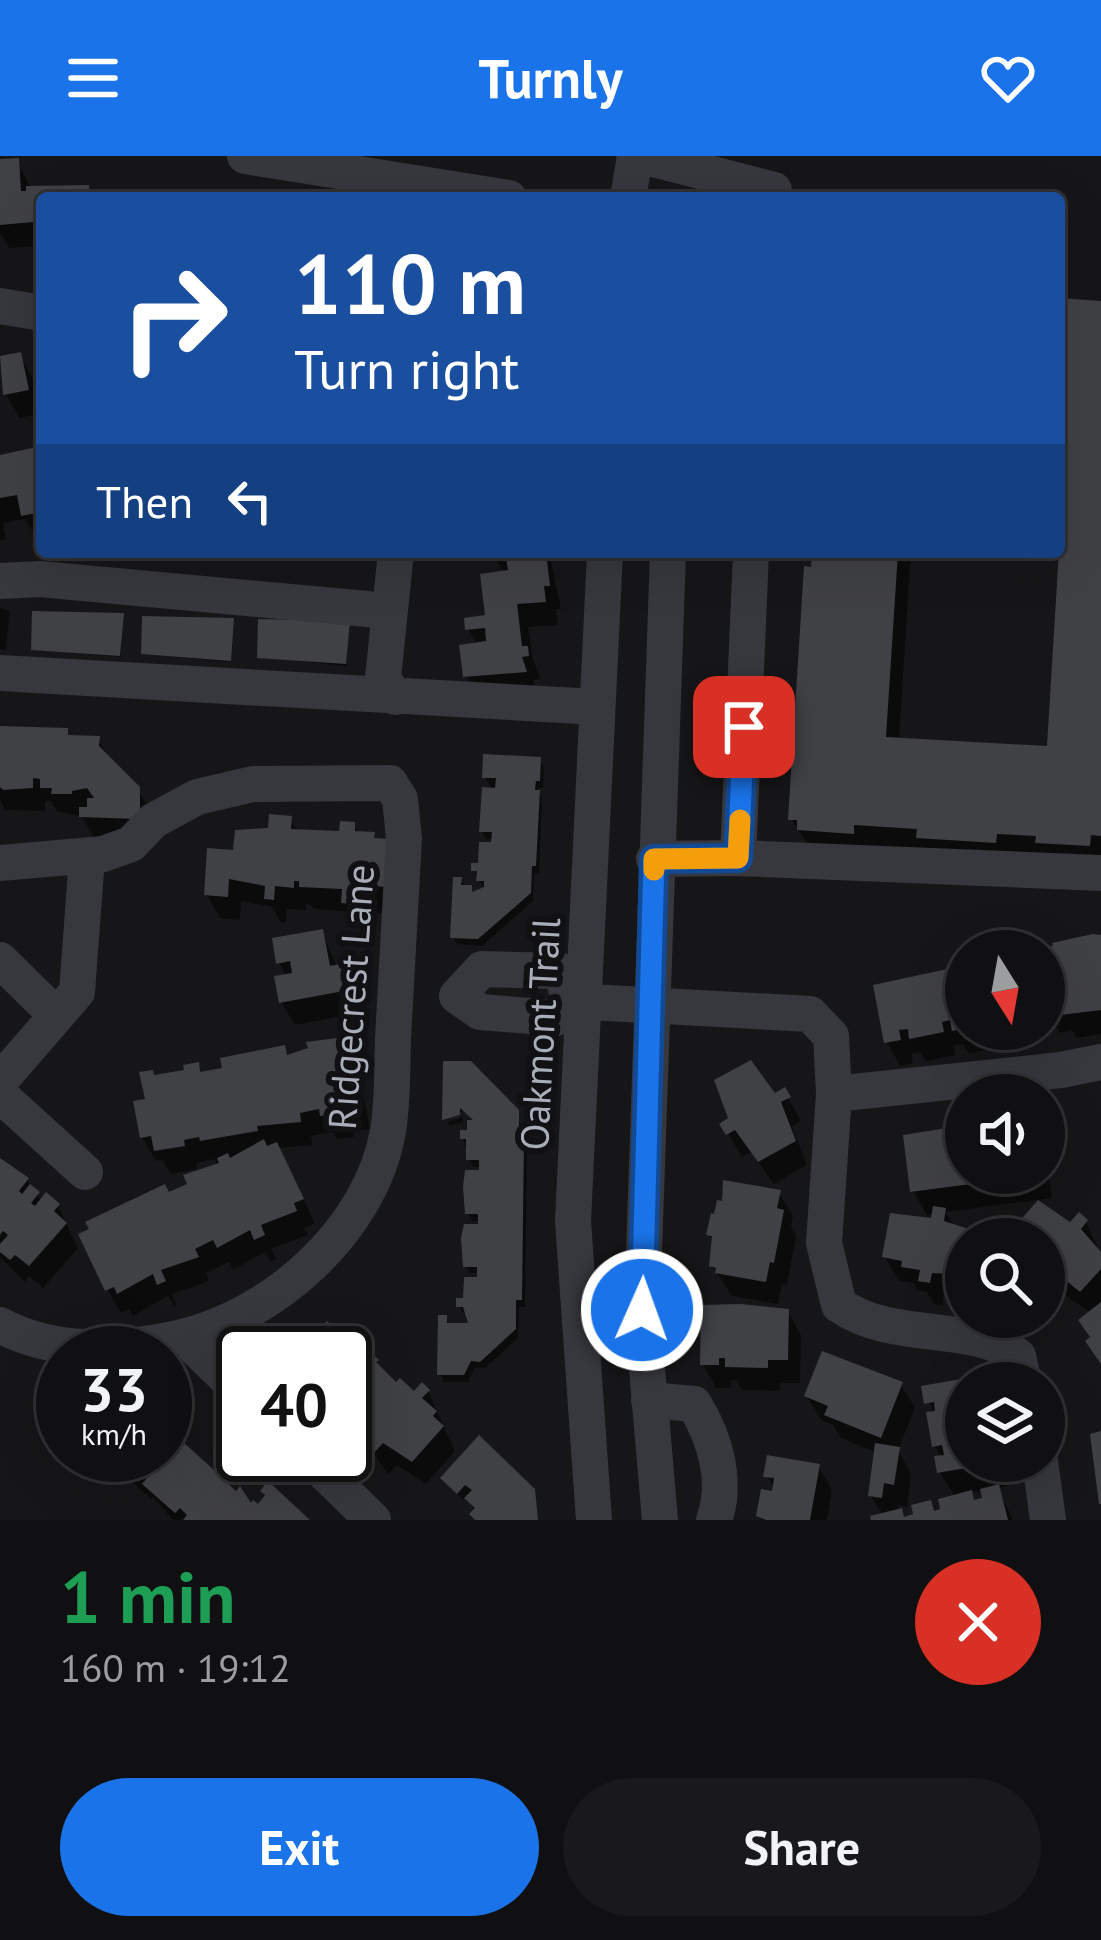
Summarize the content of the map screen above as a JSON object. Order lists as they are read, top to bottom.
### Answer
{
  "streets": {
    "street": ["Ridgecrest Lane", "Oakmont Trail"]
  },
  "north": "bottom",
  "page": {
    "header": "Turnly",
    "turn": ["110 m", "Turn right"],
    "then": "Then",
    "speed": "33 km/h",
    "limit": "40",
    "heading": ["1 min", "160 m · 19:12"],
    "buttons": ["Exit", "Share"]
  }
}
